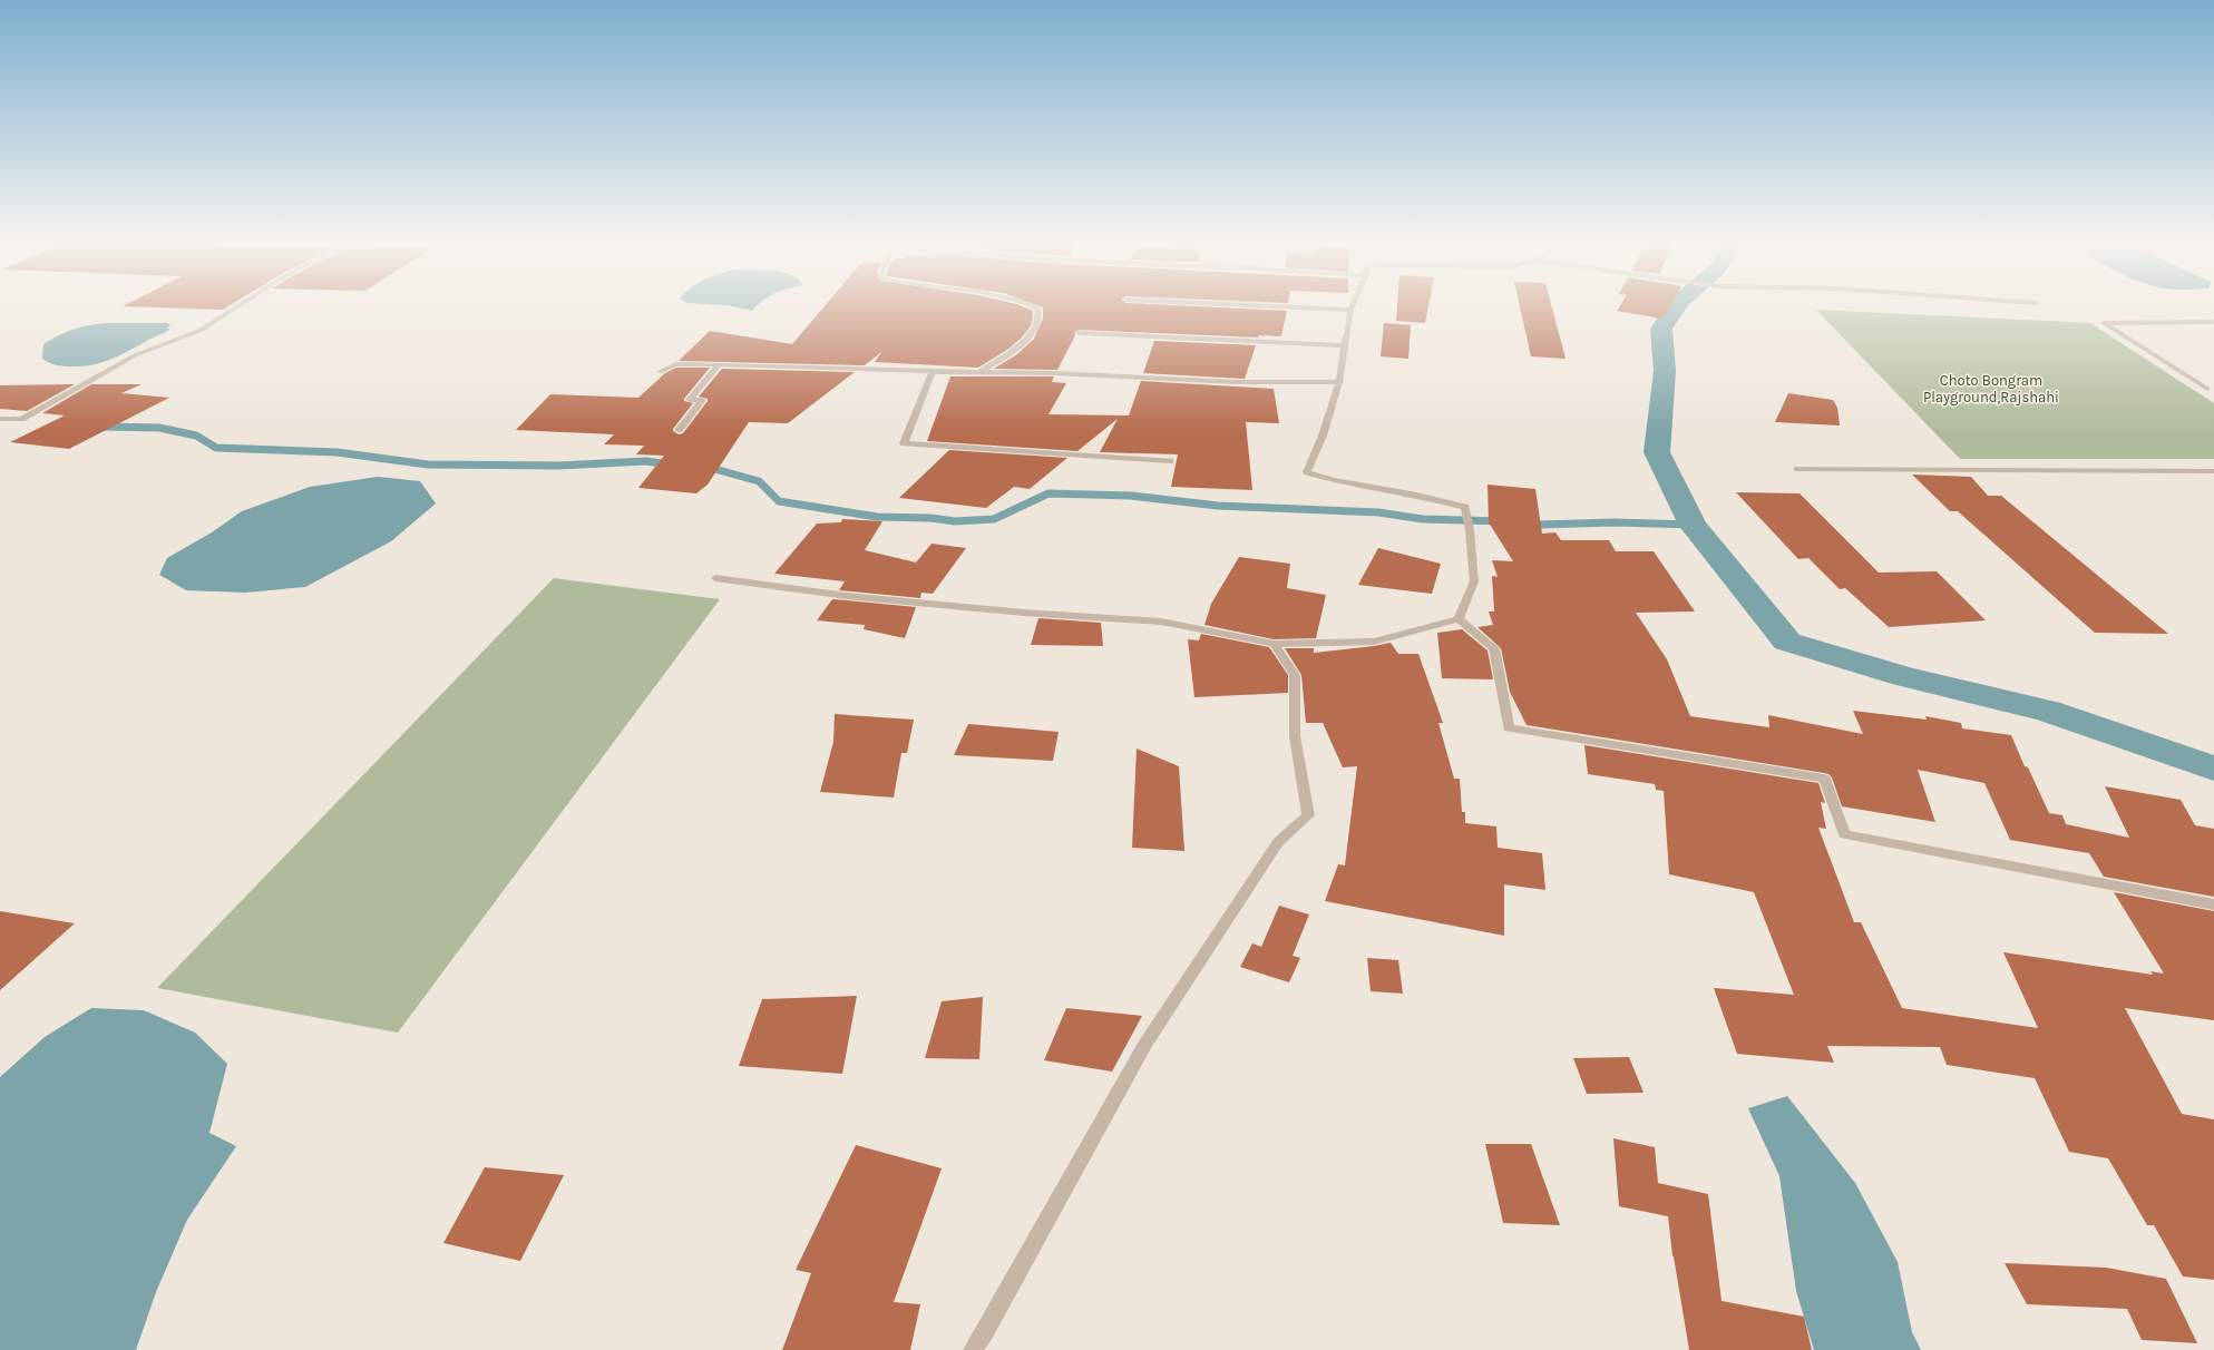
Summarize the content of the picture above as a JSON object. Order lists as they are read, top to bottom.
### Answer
{
  "parks": ["Choto Bongram Playground,Rajshahi"]
}
